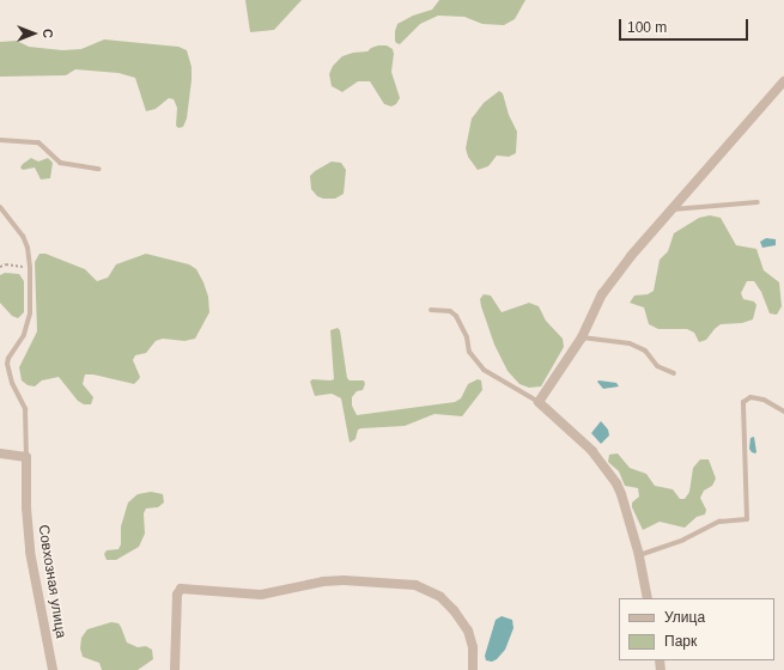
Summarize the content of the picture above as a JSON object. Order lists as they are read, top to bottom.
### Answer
{
  "streets": {
    "street": ["Совхозная улица"]
  },
  "legend": ["Улица", "Парк"],
  "scale_bar": "100 m",
  "north": "right"
}
